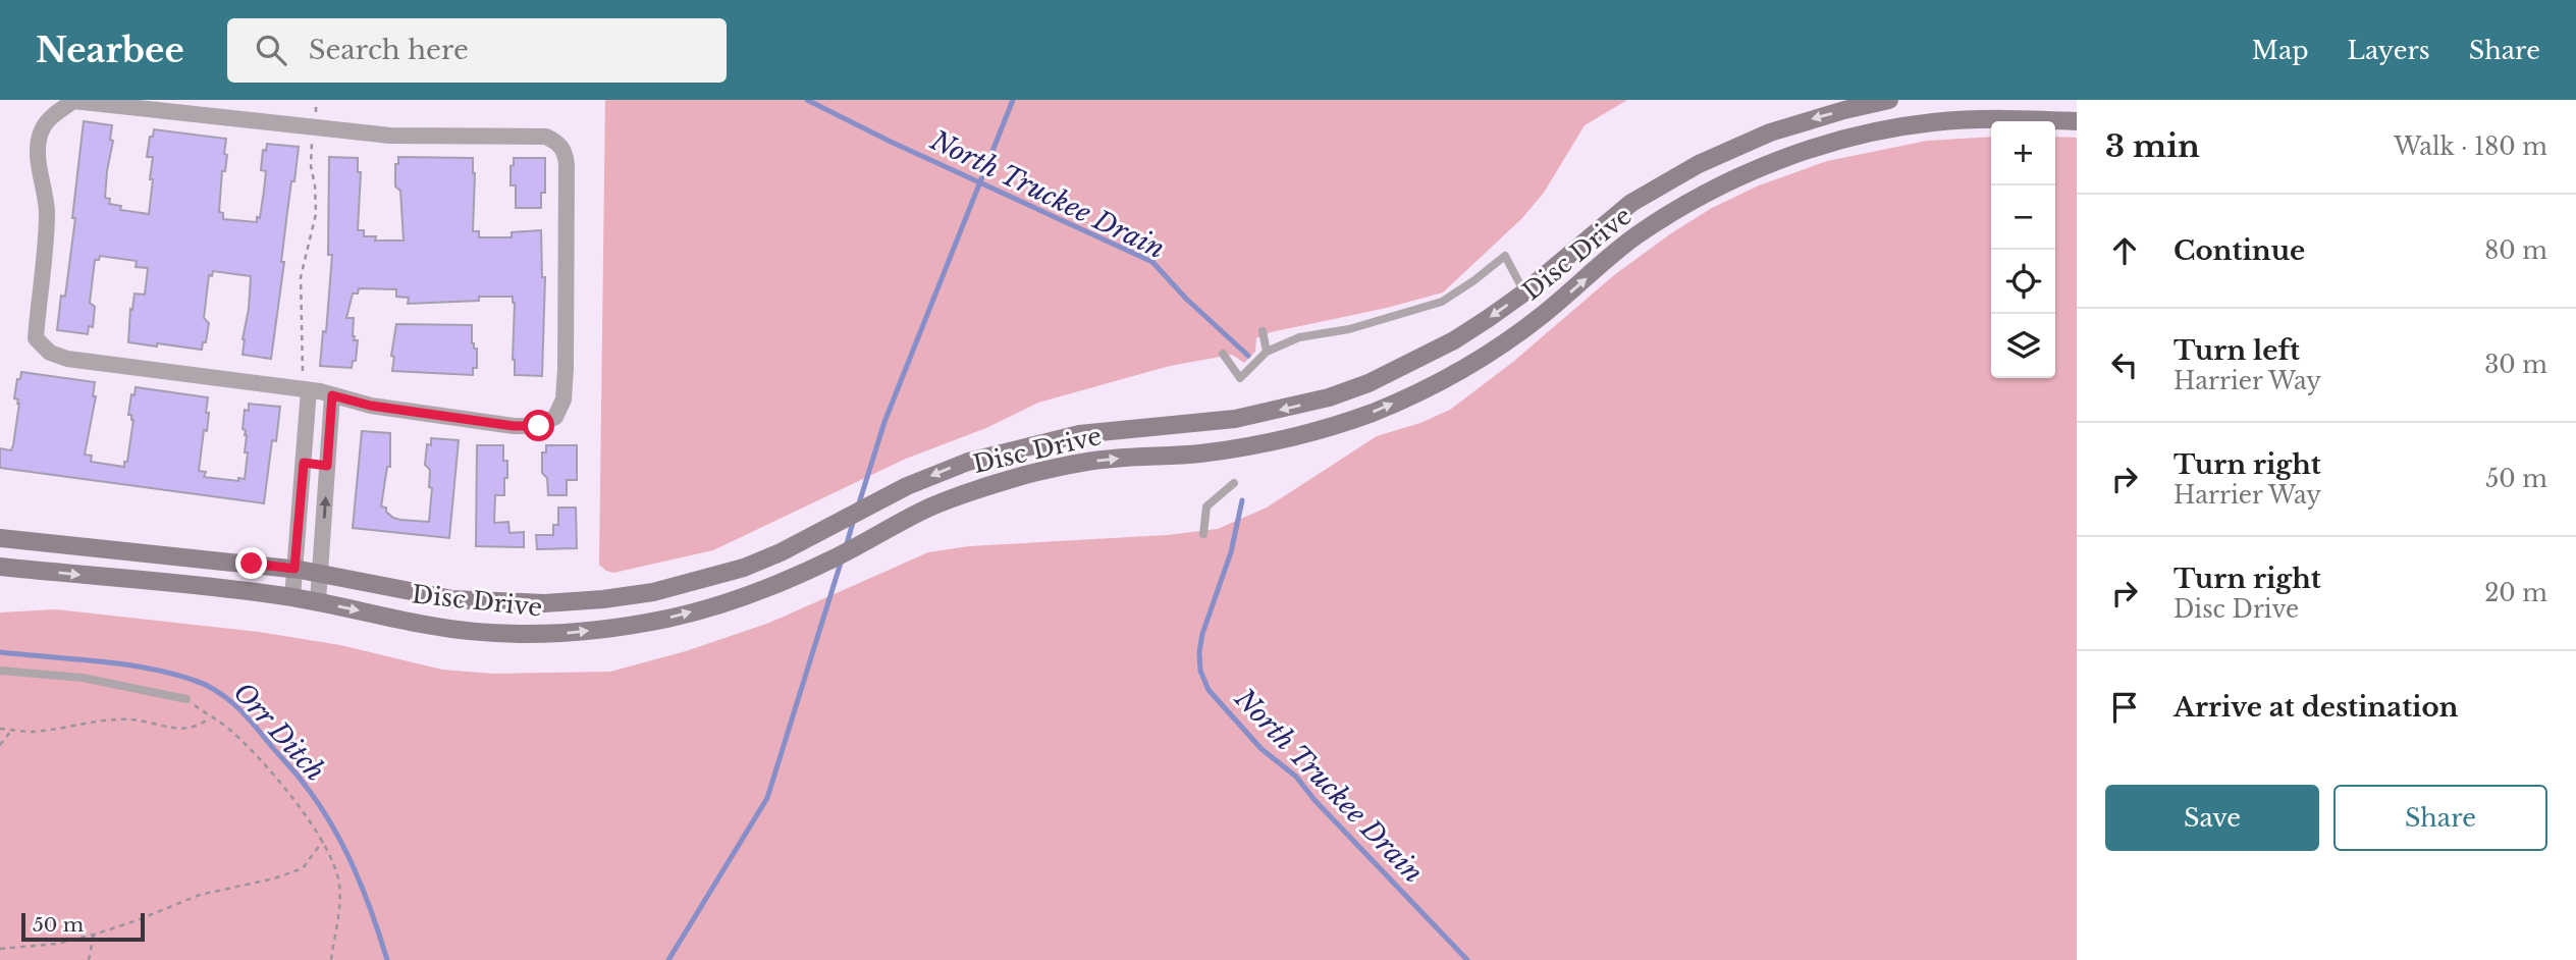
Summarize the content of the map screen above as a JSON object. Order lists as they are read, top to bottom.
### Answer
{
  "streets": {
    "main road": ["Disc Drive"]
  },
  "water": ["North Truckee Drain", "Orr Ditch"],
  "scale_bar": "50 m",
  "page": {
    "header": "Nearbee",
    "search": "Search here",
    "nav": ["Map", "Layers", "Share"],
    "heading": ["3 min", "Walk · 180 m"],
    "map_buttons": ["+", "−"],
    "list": [
      ["Continue", "80 m"],
      ["Turn left", "Harrier Way", "30 m"],
      ["Turn right", "Harrier Way", "50 m"],
      ["Turn right", "Disc Drive", "20 m"],
      "Arrive at destination"
    ],
    "buttons": ["Save", "Share"],
    "scale": "50 m"
  }
}
